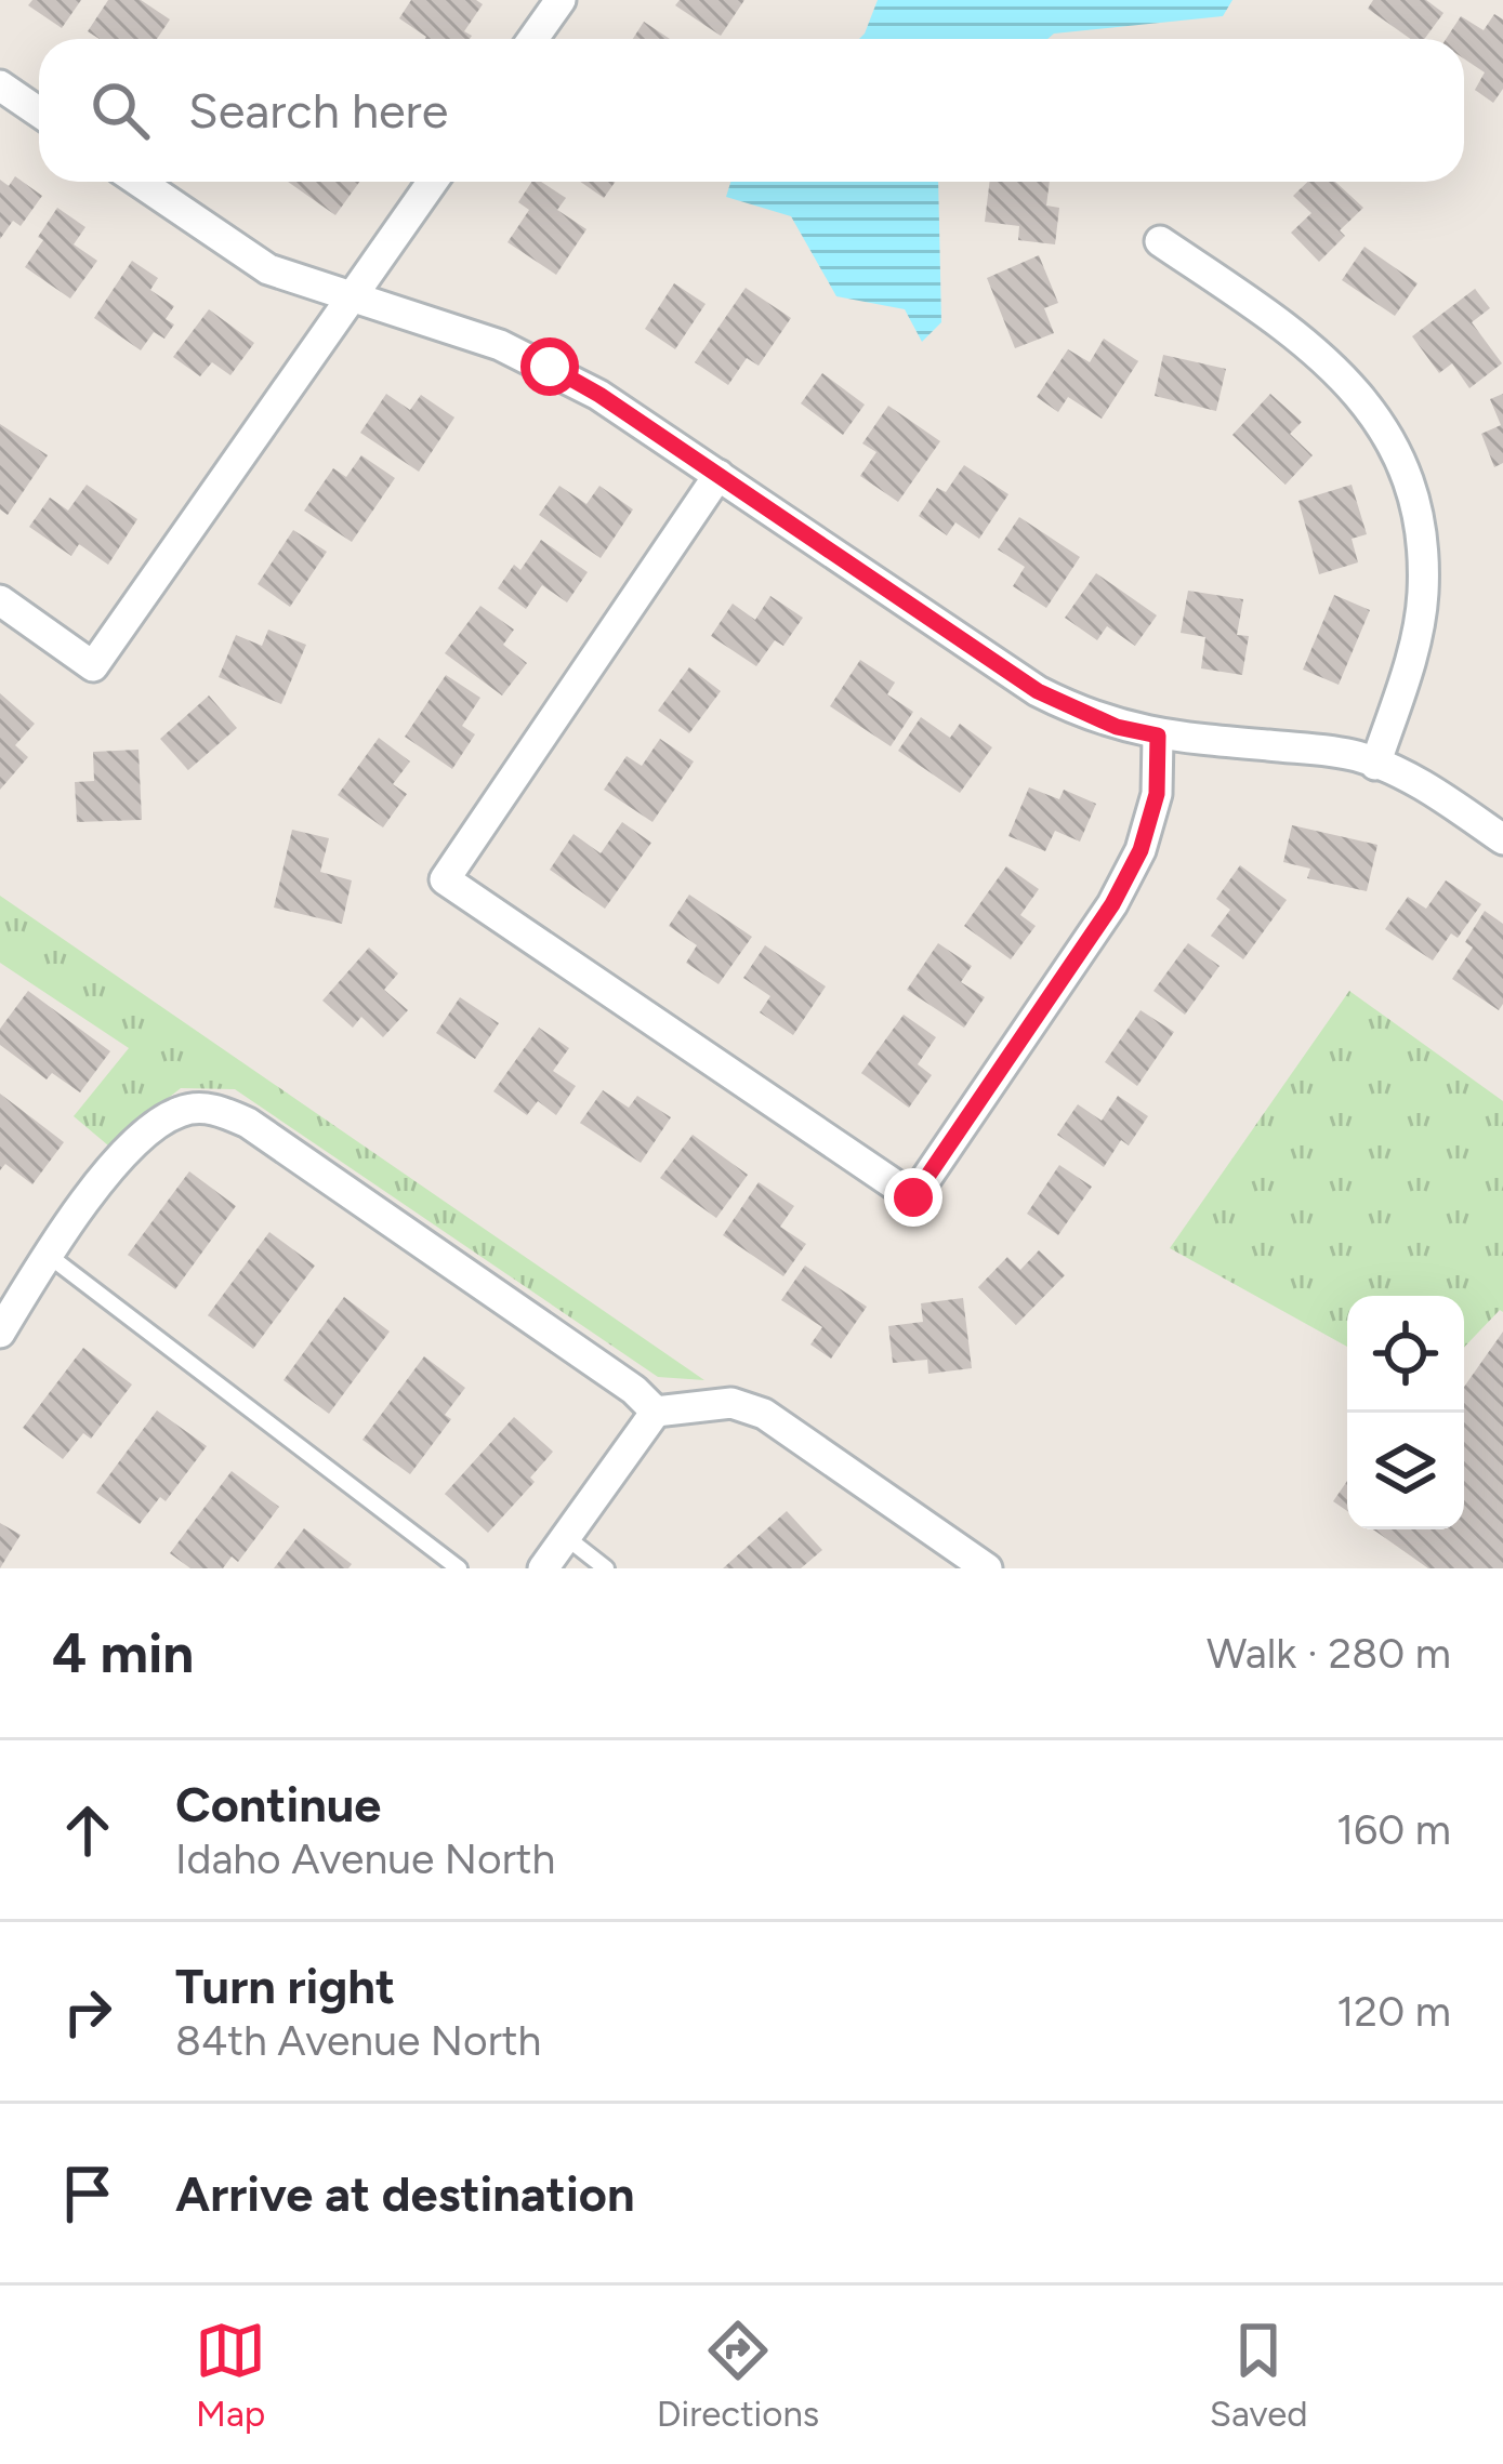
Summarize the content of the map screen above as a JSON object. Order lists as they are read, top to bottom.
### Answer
{
  "page": {
    "search": "Search here",
    "heading": ["4 min", "Walk · 280 m"],
    "list": [
      ["Continue", "Idaho Avenue North", "160 m"],
      ["Turn right", "84th Avenue North", "120 m"],
      "Arrive at destination"
    ],
    "nav": ["Map", "Directions", "Saved"]
  }
}
